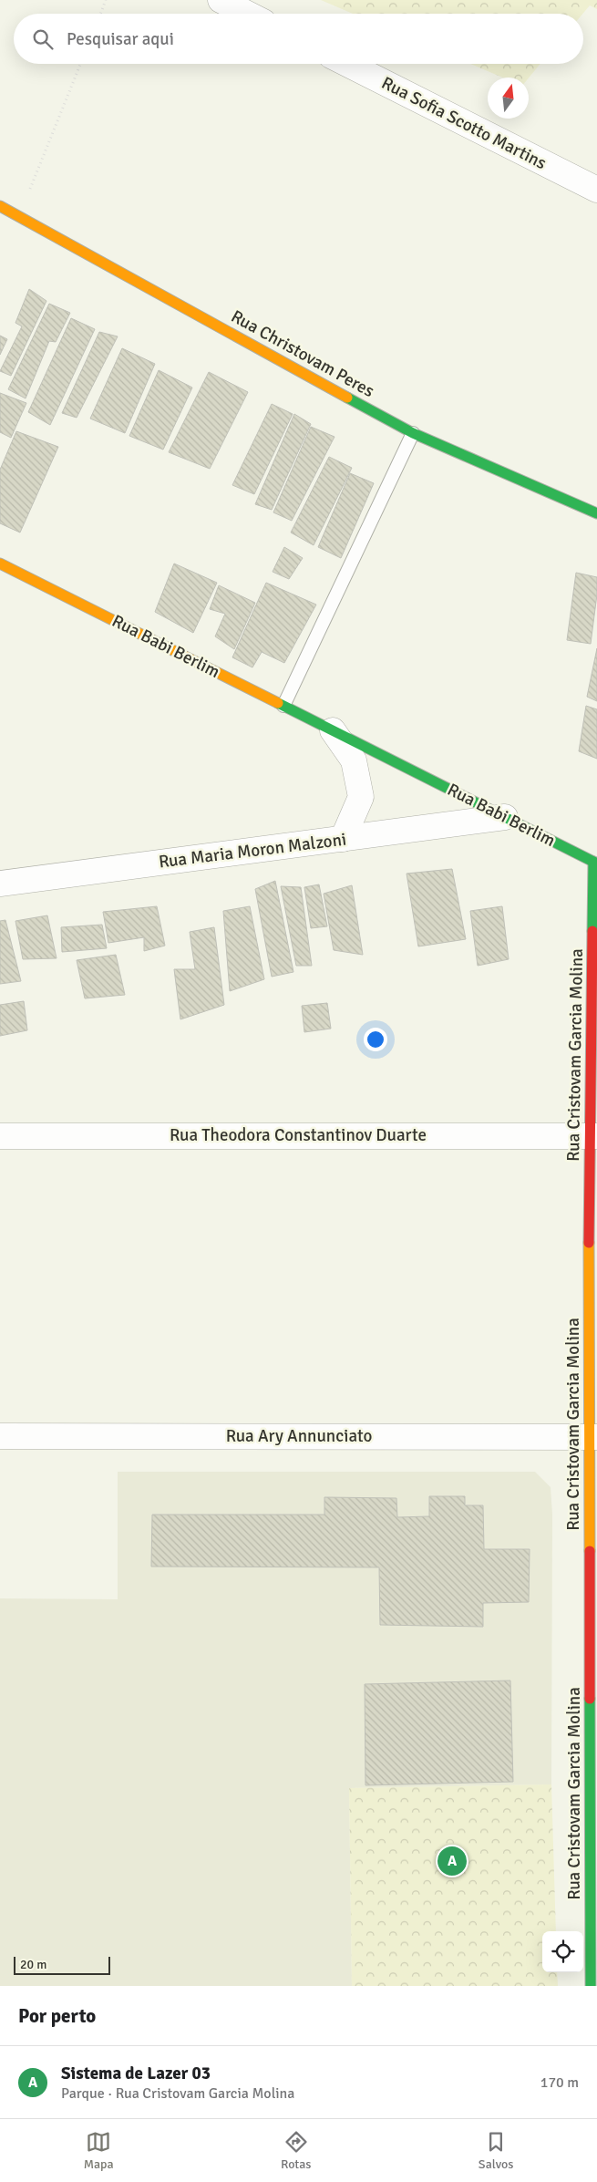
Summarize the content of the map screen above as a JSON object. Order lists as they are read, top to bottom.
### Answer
{
  "streets": {
    "street": [
      "Rua Sofia Scotto Martins",
      "Rua Christovam Peres",
      "Rua Babi Berlim",
      "Rua Maria Moron Malzoni",
      "Rua Cristovam Garcia Molina",
      "Rua Theodora Constantinov Duarte",
      "Rua Ary Annunciato"
    ]
  },
  "crossings": [
    ["Rua Babi Berlim", "Rua Maria Moron Malzoni"],
    ["Rua Babi Berlim", "Rua Cristovam Garcia Molina"],
    ["Rua Cristovam Garcia Molina", "Rua Theodora Constantinov Duarte"],
    ["Rua Cristovam Garcia Molina", "Rua Ary Annunciato"]
  ],
  "scale_bar": "20 m",
  "north": "top",
  "page": {
    "search": "Pesquisar aqui",
    "pins": "A",
    "scale": "20 m",
    "heading": "Por perto",
    "list": [
      {
        "mark": "A",
        "name": "Sistema de Lazer 03",
        "note": "Parque · Rua Cristovam Garcia Molina",
        "value": "170 m"
      }
    ],
    "nav": ["Mapa", "Rotas", "Salvos"]
  }
}
